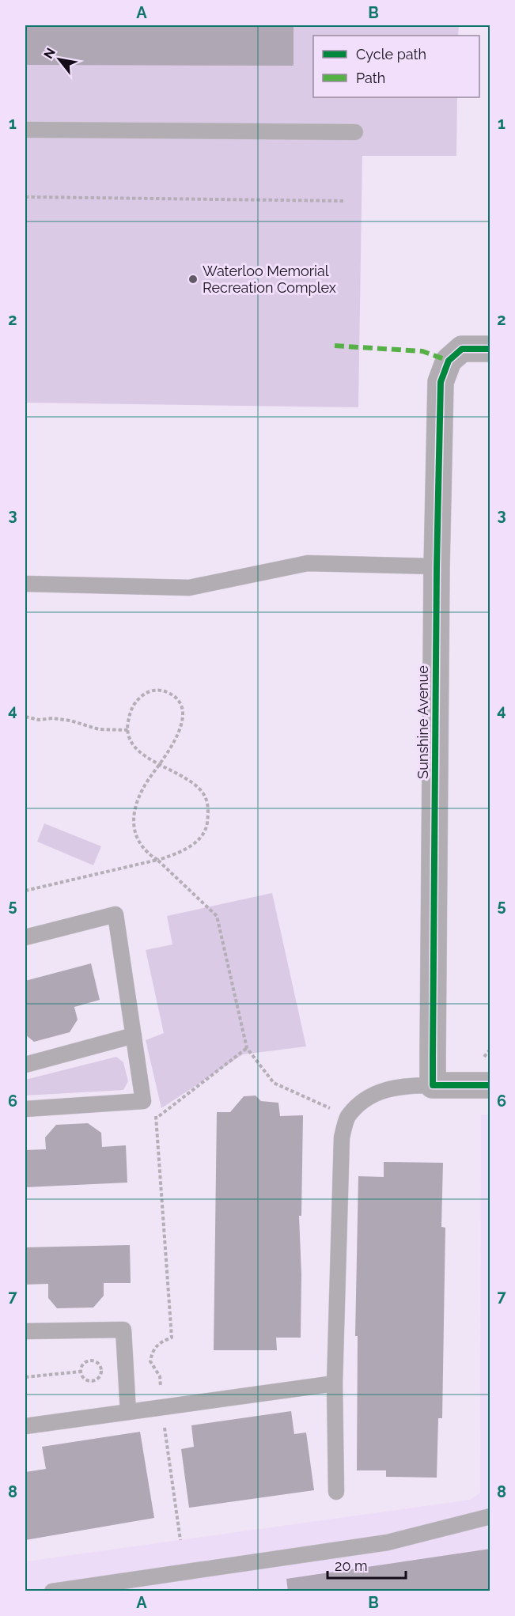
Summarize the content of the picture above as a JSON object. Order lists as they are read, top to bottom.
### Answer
{
  "streets": {
    "street": ["Sunshine Avenue"]
  },
  "places": ["Waterloo Memorial Recreation Complex"],
  "legend": ["Cycle path", "Path"],
  "scale_bar": "20 m",
  "north": "top left",
  "grid": {
    "columns": ["A", "B"],
    "rows": [
      "1",
      "2",
      "3",
      "4",
      "5",
      "6",
      "7",
      "8"
    ]
  }
}
